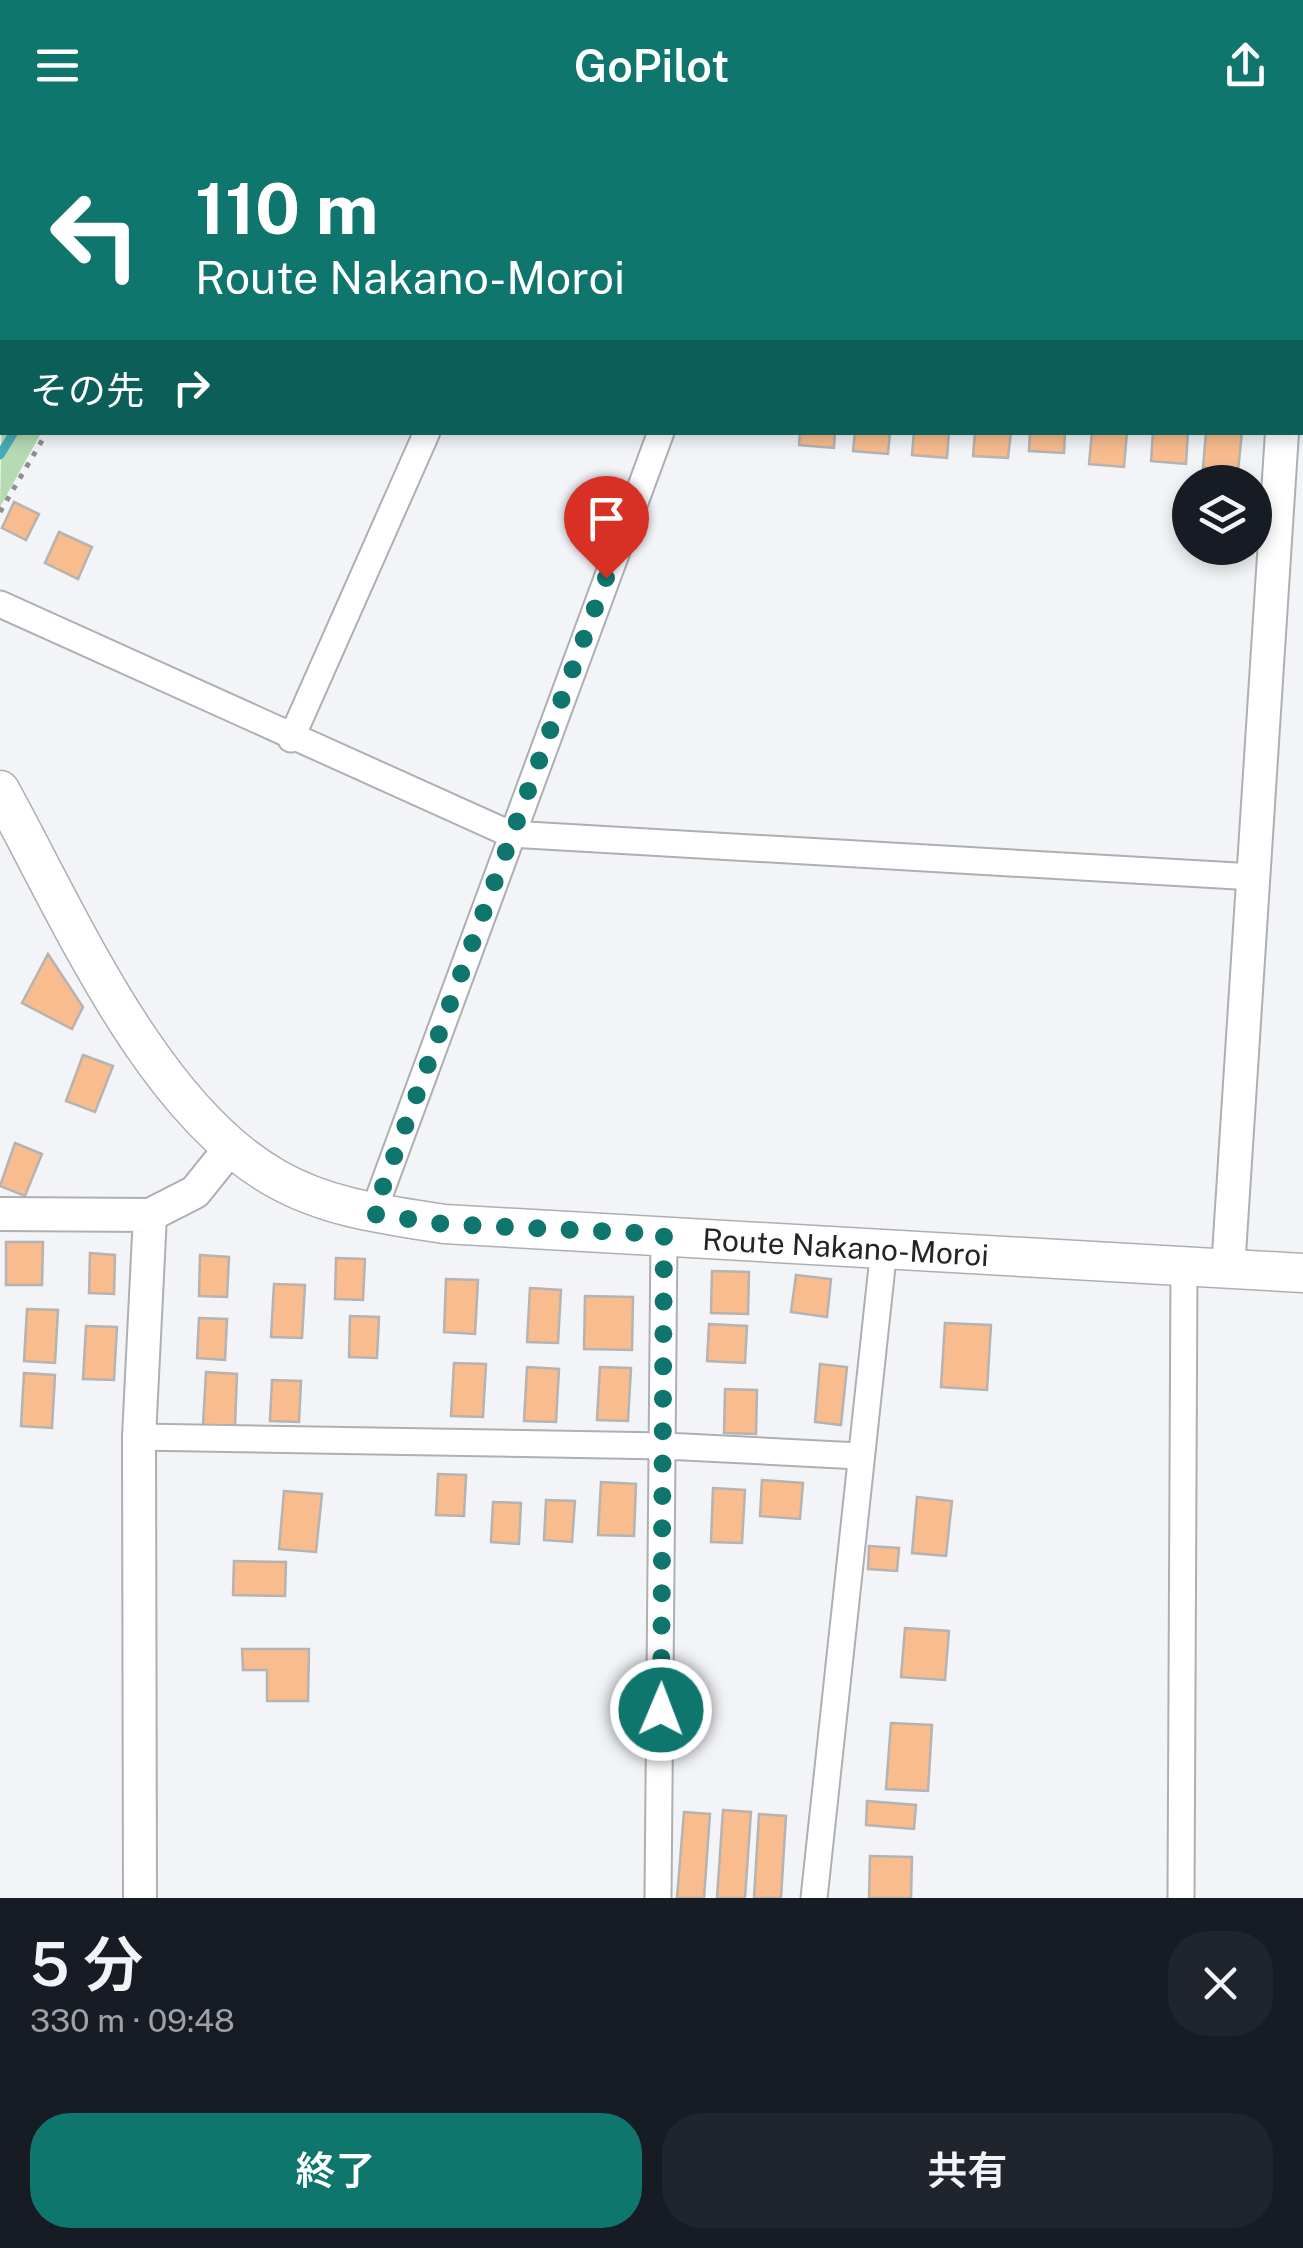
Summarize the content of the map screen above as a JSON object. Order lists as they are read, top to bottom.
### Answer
{
  "streets": {
    "main road": ["Route Nakano-Moroi"]
  },
  "page": {
    "header": "GoPilot",
    "turn": ["110 m", "Route Nakano-Moroi"],
    "then": "その先",
    "heading": ["5 分", "330 m · 09:48"],
    "buttons": ["終了", "共有"]
  }
}
